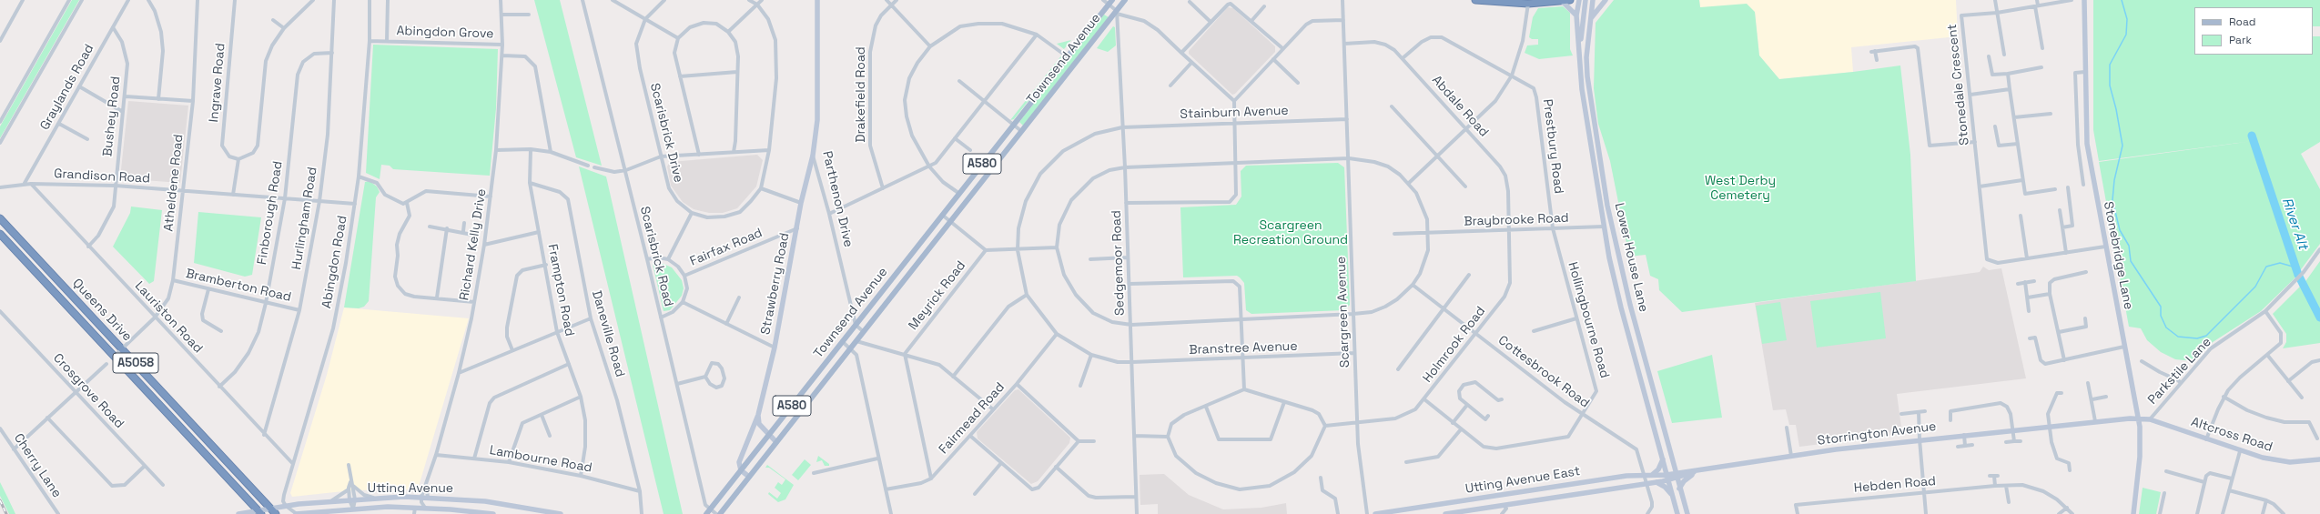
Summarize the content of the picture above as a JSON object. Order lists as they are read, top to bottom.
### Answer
{
  "streets": {
    "highway": ["Queens Drive", "A5058"],
    "main road": ["Townsend Avenue", "A580"],
    "street": [
      "Abingdon Grove",
      "Ingrave Road",
      "Stonedale Crescent",
      "Graylands Road",
      "Drakefield Road",
      "Abdale Road",
      "Stainburn Avenue",
      "Bushey Road",
      "Scarisbrick Drive",
      "Prestbury Road",
      "Grandison Road",
      "Atheldene Road",
      "Parthenon Drive",
      "Finborough Road",
      "Hurlingham Road",
      "Braybrooke Road",
      "Richard Kelly Drive",
      "Fairfax Road",
      "Stonebridge Lane",
      "Scarisbrick Road",
      "Lower House Lane",
      "Abingdon Road",
      "Sedgemoor Road",
      "Strawberry Road",
      "Bramberton Road",
      "Frampton Road",
      "Meyrick Road",
      "Scargreen Avenue",
      "Lauriston Road",
      "Hollingbourne Road",
      "Daneville Road",
      "Holmrook Road",
      "Branstree Avenue",
      "Parkstile Lane",
      "Cottesbrook Road",
      "Crosgrove Road",
      "Fairmead Road",
      "Storrington Avenue",
      "Altcross Road",
      "Lambourne Road",
      "Cherry Lane",
      "Utting Avenue East",
      "Hebden Road",
      "Utting Avenue"
    ]
  },
  "crossings": [
    ["Abingdon Grove", "Richard Kelly Drive"],
    ["Abingdon Grove", "Abingdon Road"],
    ["Townsend Avenue", "Parthenon Drive"],
    ["Townsend Avenue", "Scarisbrick Road"],
    ["Townsend Avenue", "Sedgemoor Road"],
    ["Townsend Avenue", "Strawberry Road"],
    ["Stonedale Crescent", "Stonebridge Lane"],
    ["Graylands Road", "Bushey Road"],
    ["Graylands Road", "Grandison Road"],
    ["Abdale Road", "Prestbury Road"],
    ["Abdale Road", "Braybrooke Road"],
    ["Abdale Road", "Scargreen Avenue"],
    ["Abdale Road", "Holmrook Road"],
    ["Stainburn Avenue", "Sedgemoor Road"],
    ["Stainburn Avenue", "Scargreen Avenue"],
    ["Stainburn Avenue", "Branstree Avenue"],
    ["Bushey Road", "Grandison Road"],
    ["Bushey Road", "Lauriston Road"],
    ["Prestbury Road", "Braybrooke Road"],
    ["Prestbury Road", "Hollingbourne Road"],
    ["Grandison Road", "Atheldene Road"],
    ["Grandison Road", "Finborough Road"],
    ["Grandison Road", "Hurlingham Road"],
    ["Grandison Road", "Abingdon Road"],
    ["Grandison Road", "Lauriston Road"],
    ["Atheldene Road", "Bramberton Road"],
    ["Atheldene Road", "Queens Drive"],
    ["Atheldene Road", "Lauriston Road"],
    ["Parthenon Drive", "Strawberry Road"],
    ["Finborough Road", "Hurlingham Road"],
    ["Finborough Road", "Bramberton Road"],
    ["Finborough Road", "Lauriston Road"],
    ["Hurlingham Road", "Bramberton Road"],
    ["Hurlingham Road", "Lauriston Road"],
    ["Braybrooke Road", "Lower House Lane"],
    ["Braybrooke Road", "Hollingbourne Road"],
    ["Braybrooke Road", "Holmrook Road"],
    ["Richard Kelly Drive", "Lambourne Road"],
    ["Richard Kelly Drive", "Utting Avenue"],
    ["Fairfax Road", "Strawberry Road"],
    ["Stonebridge Lane", "Storrington Avenue"],
    ["Stonebridge Lane", "Altcross Road"],
    ["Lower House Lane", "Storrington Avenue"],
    ["Lower House Lane", "Utting Avenue East"],
    ["Abingdon Road", "Lauriston Road"],
    ["Abingdon Road", "Utting Avenue"],
    ["Sedgemoor Road", "Branstree Avenue"],
    ["Frampton Road", "Daneville Road"],
    ["Frampton Road", "Lambourne Road"],
    ["Queens Drive", "Utting Avenue"],
    ["Scargreen Avenue", "Holmrook Road"],
    ["Scargreen Avenue", "Branstree Avenue"],
    ["Hollingbourne Road", "Holmrook Road"],
    ["Hollingbourne Road", "Cottesbrook Road"],
    ["Daneville Road", "Lambourne Road"],
    ["Holmrook Road", "Cottesbrook Road"],
    ["Branstree Avenue", "Fairmead Road"],
    ["Parkstile Lane", "Altcross Road"],
    ["Cottesbrook Road", "Utting Avenue East"],
    ["Storrington Avenue", "Altcross Road"],
    ["Storrington Avenue", "Utting Avenue East"]
  ],
  "water": ["River Alt"],
  "parks": ["West Derby Cemetery", "Scargreen Recreation Ground"],
  "legend": ["Road", "Park"]
}
